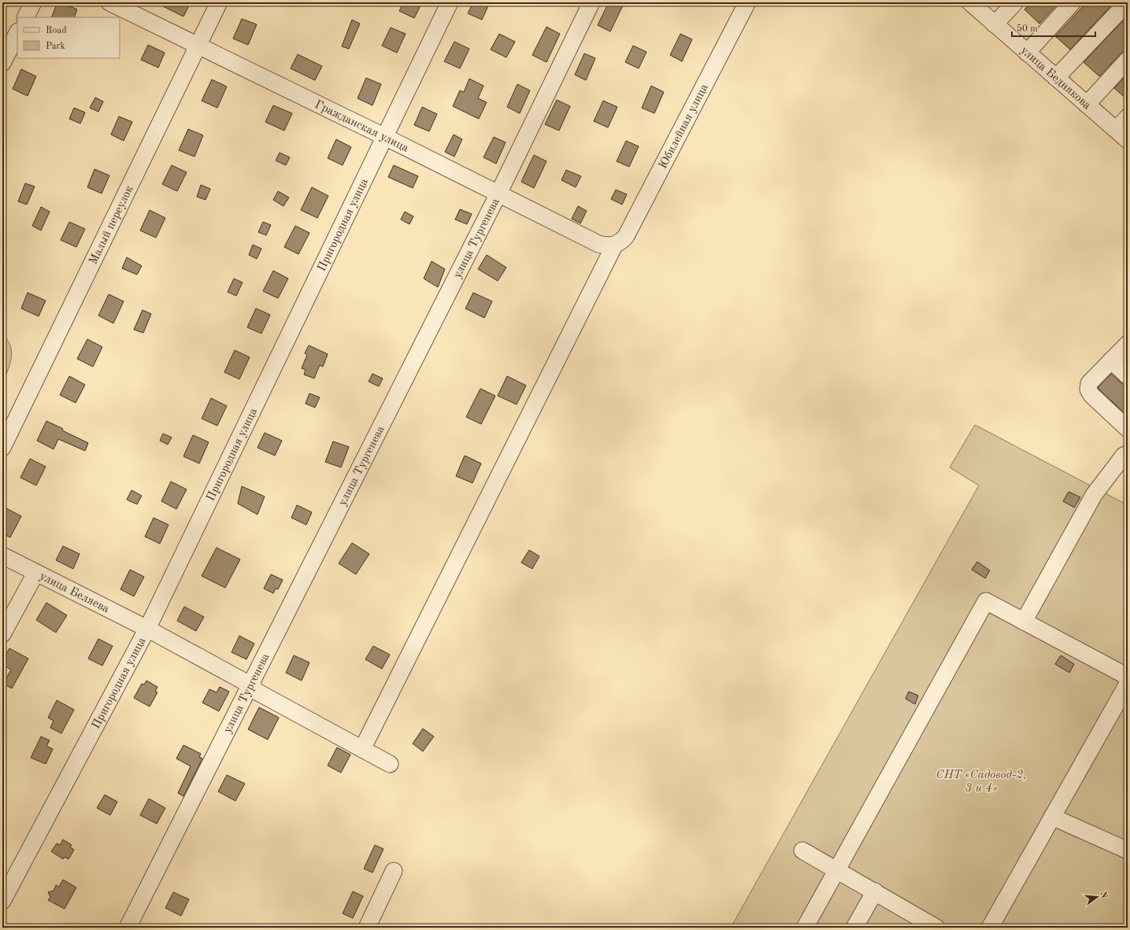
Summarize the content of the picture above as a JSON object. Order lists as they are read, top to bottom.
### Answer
{
  "streets": {
    "street": [
      "улица Беднякова",
      "Гражданская улица",
      "Юбилейная улица",
      "Малый переулок",
      "Пригородная улица",
      "улица Тургенева",
      "улица Беляева"
    ]
  },
  "crossings": [
    ["Гражданская улица", "Юбилейная улица"],
    ["Гражданская улица", "Малый переулок"],
    ["Гражданская улица", "Пригородная улица"],
    ["Гражданская улица", "улица Тургенева"],
    ["Пригородная улица", "улица Беляева"],
    ["улица Тургенева", "улица Беляева"]
  ],
  "parks": ["СНТ «Садовод-2, 3 и 4»"],
  "legend": ["Road", "Park"],
  "scale_bar": "50 m",
  "north": "right"
}
